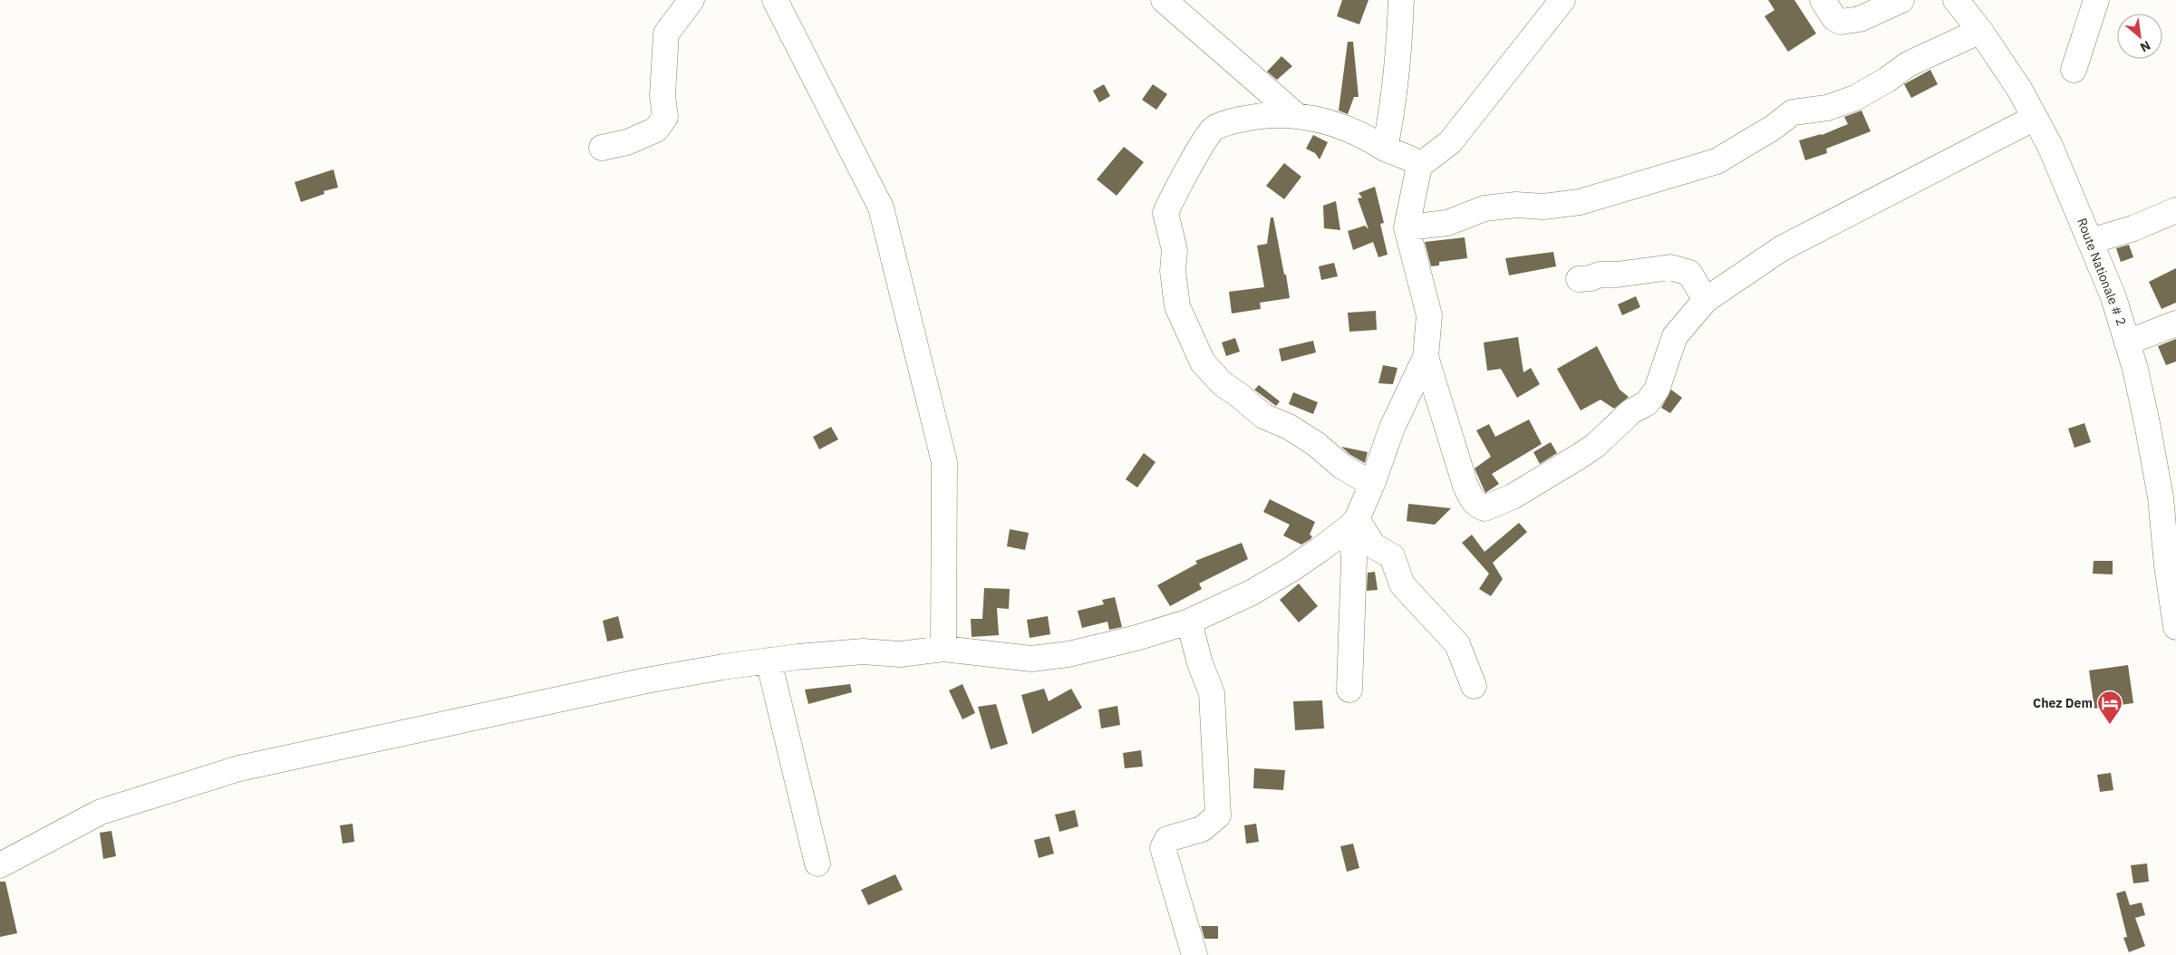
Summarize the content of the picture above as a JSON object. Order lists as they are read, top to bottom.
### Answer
{
  "streets": {
    "street": ["Route Nationale # 2"]
  },
  "places": {
    "hotel": ["Chez Dem"]
  },
  "north": "bottom right"
}
